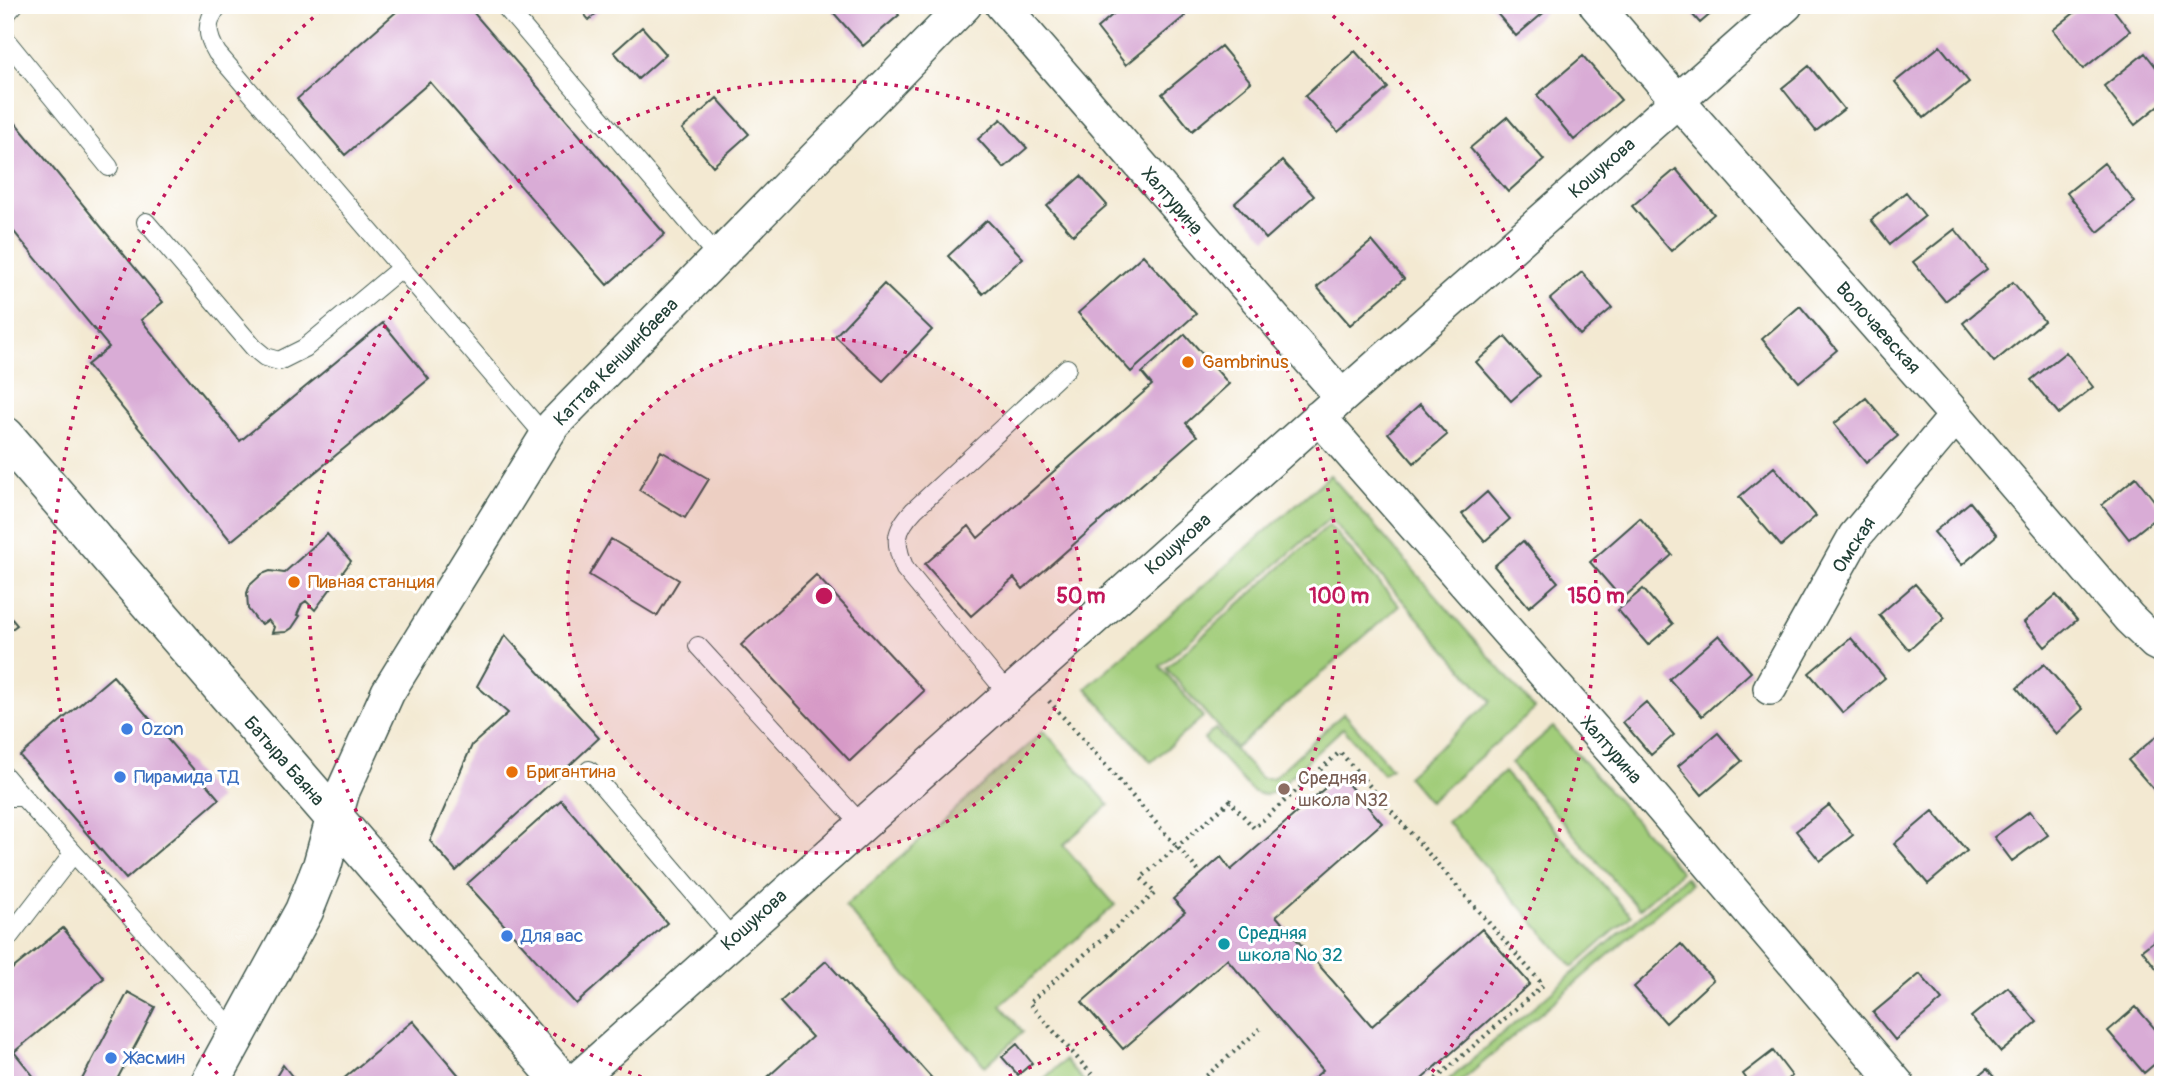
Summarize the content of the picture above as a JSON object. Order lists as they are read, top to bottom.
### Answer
{
  "streets": {
    "street": [
      "Кошукова",
      "Халтурина",
      "Волочаевская",
      "Каттая Кеншинбаева",
      "Омская",
      "Батыра Баяна"
    ]
  },
  "crossings": [
    ["Кошукова", "Халтурина"],
    ["Кошукова", "Волочаевская"],
    ["Волочаевская", "Омская"],
    ["Каттая Кеншинбаева", "Батыра Баяна"]
  ],
  "places": [
    "Gambrinus",
    "Пивная станция",
    "Ozon",
    "Бригантина",
    "Пирамида ТД",
    "Средняя школа N32",
    "Для вас",
    "Средняя школа № 32",
    "Жасмин"
  ],
  "rings": ["50 m", "100 m", "150 m"]
}
